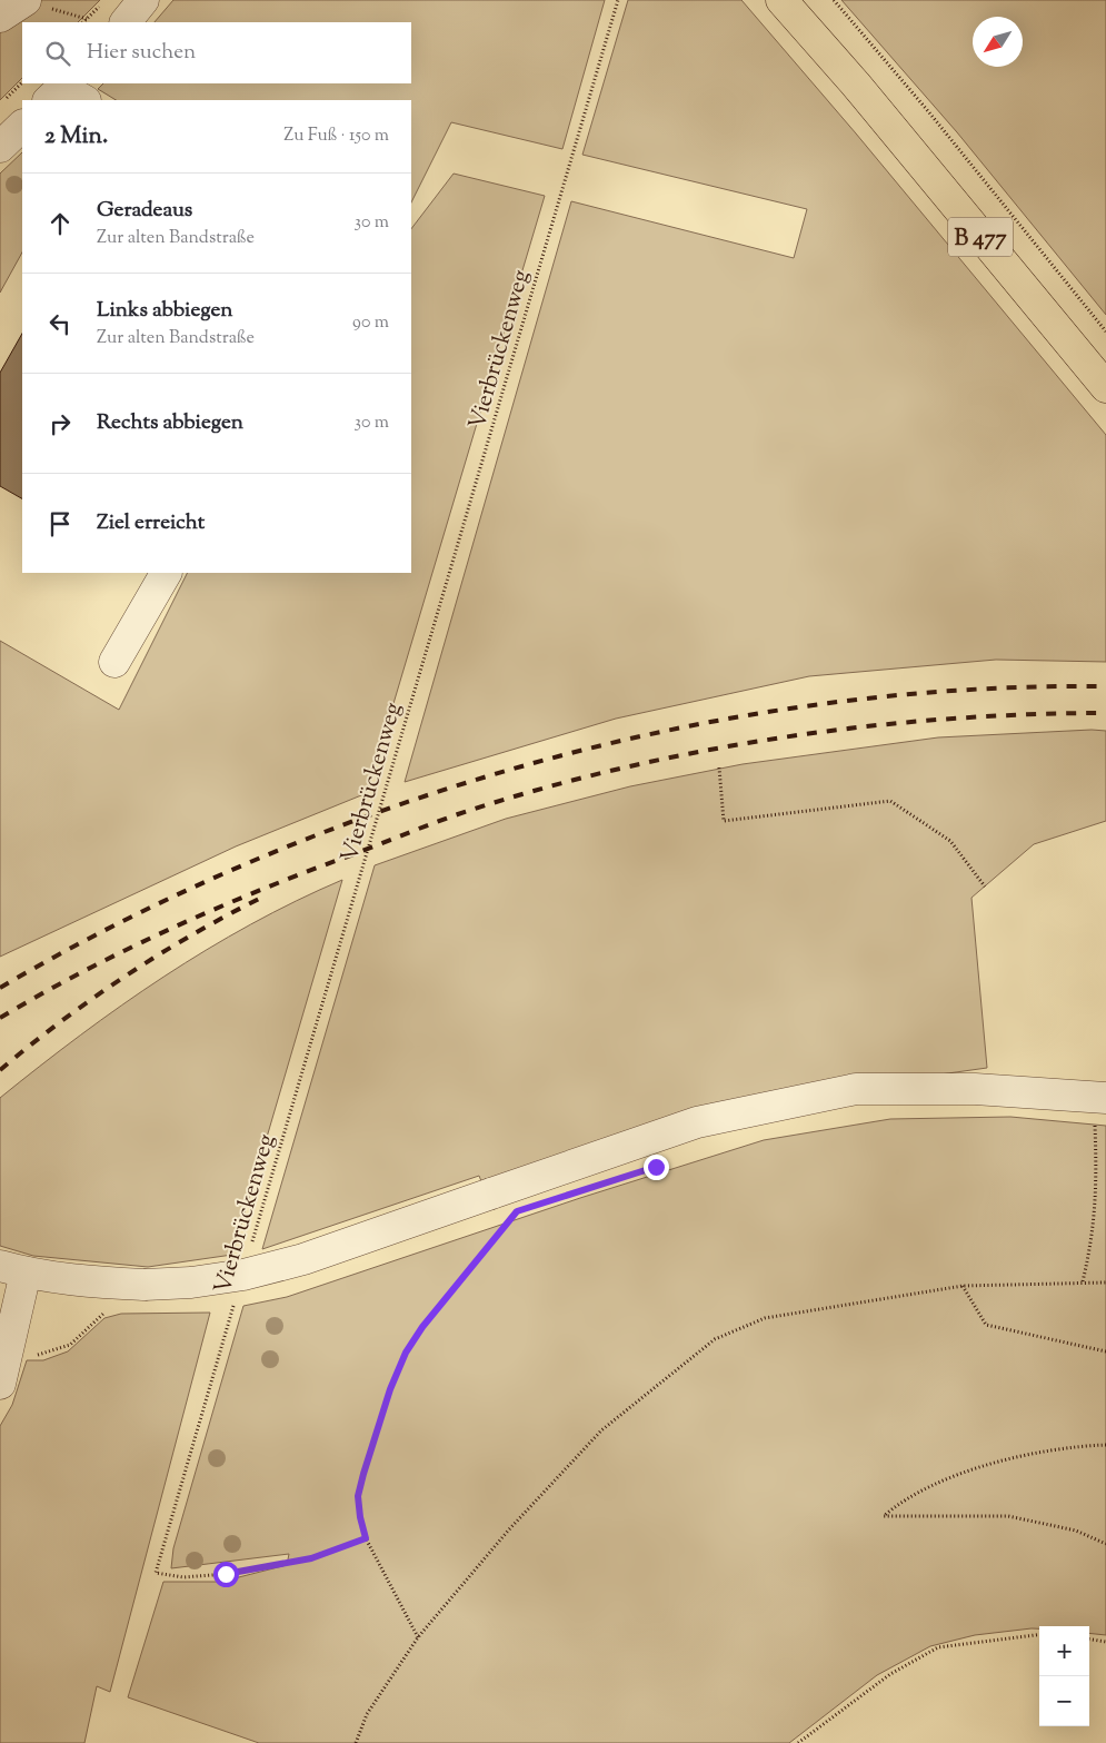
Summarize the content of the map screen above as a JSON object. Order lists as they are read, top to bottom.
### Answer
{
  "streets": {
    "main road": ["B 477"],
    "path": ["Vierbrückenweg"]
  },
  "north": "bottom left",
  "page": {
    "search": "Hier suchen",
    "heading": ["2 Min.", "Zu Fuß · 150 m"],
    "list": [
      ["Geradeaus", "Zur alten Bandstraße", "30 m"],
      ["Links abbiegen", "Zur alten Bandstraße", "90 m"],
      ["Rechts abbiegen", "30 m"],
      "Ziel erreicht"
    ],
    "map_buttons": ["+", "−"]
  }
}
